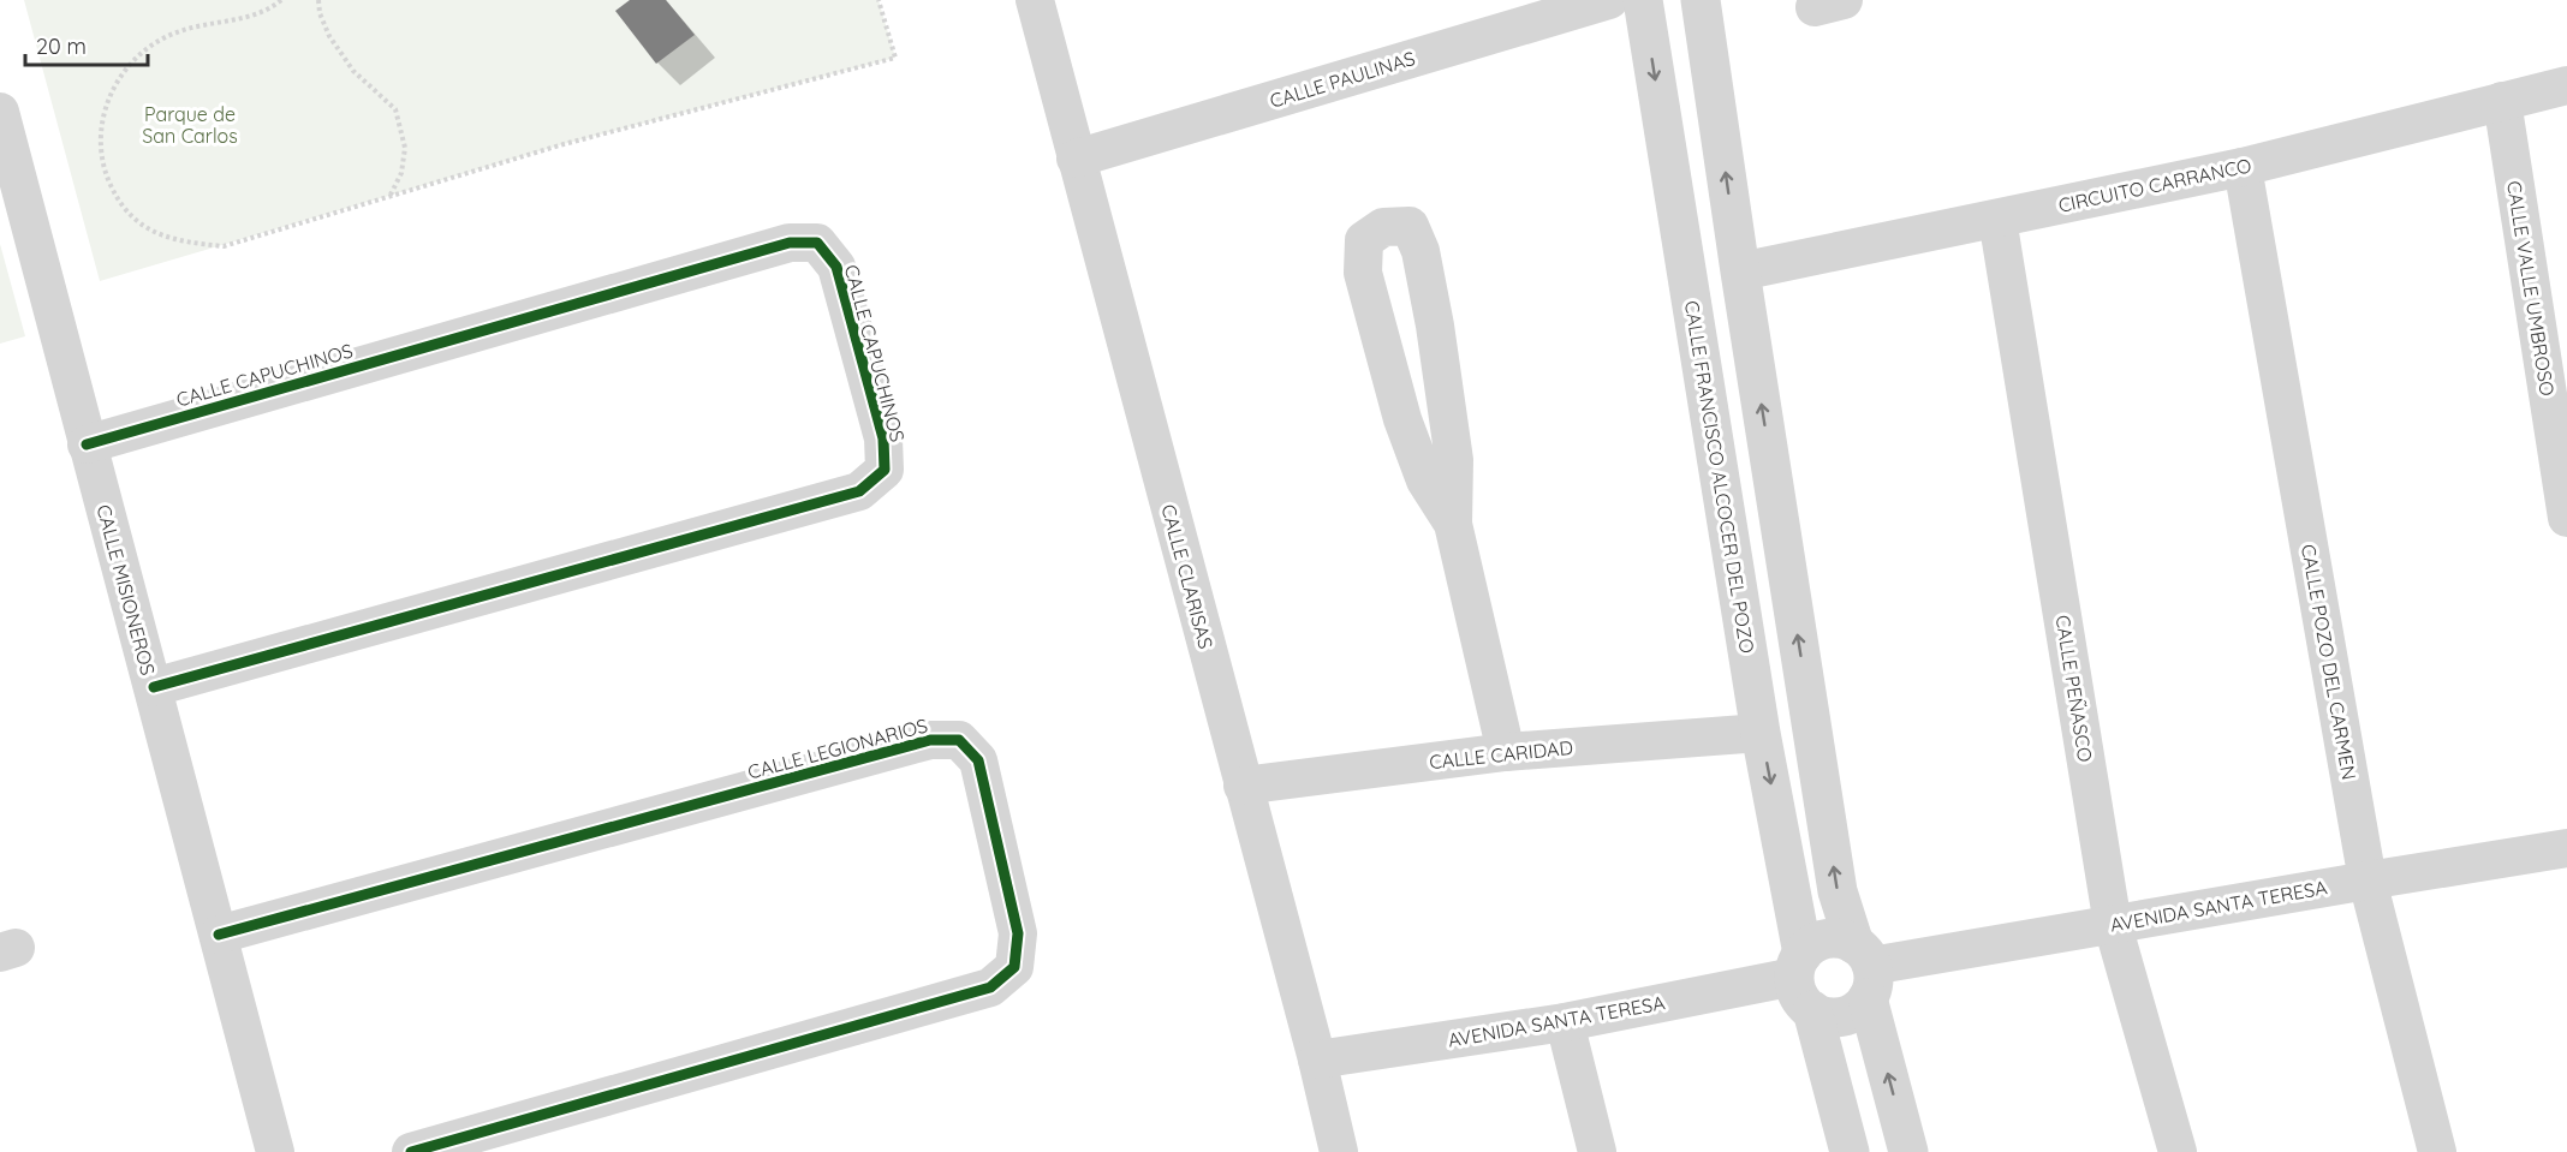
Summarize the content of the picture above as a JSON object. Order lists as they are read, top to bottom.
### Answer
{
  "streets": {
    "street": [
      "CALLE PAULINAS",
      "CIRCUITO CARRANCO",
      "CALLE VALLE UMBROSO",
      "CALLE CAPUCHINOS",
      "CALLE FRANCISCO ALCOCER DEL POZO",
      "CALLE CLARISAS",
      "CALLE MISIONEROS",
      "CALLE POZO DEL CARMEN",
      "CALLE PEÑASCO",
      "CALLE LEGIONARIOS",
      "CALLE CARIDAD",
      "AVENIDA SANTA TERESA"
    ]
  },
  "crossings": [
    ["CALLE PAULINAS", "CALLE CLARISAS"],
    ["CIRCUITO CARRANCO", "CALLE VALLE UMBROSO"],
    ["CIRCUITO CARRANCO", "CALLE POZO DEL CARMEN"],
    ["CIRCUITO CARRANCO", "CALLE PEÑASCO"],
    ["CALLE CAPUCHINOS", "CALLE MISIONEROS"],
    ["CALLE FRANCISCO ALCOCER DEL POZO", "CALLE CARIDAD"],
    ["CALLE FRANCISCO ALCOCER DEL POZO", "AVENIDA SANTA TERESA"],
    ["CALLE CLARISAS", "CALLE CARIDAD"],
    ["CALLE CLARISAS", "AVENIDA SANTA TERESA"],
    ["CALLE MISIONEROS", "CALLE LEGIONARIOS"],
    ["CALLE POZO DEL CARMEN", "AVENIDA SANTA TERESA"],
    ["CALLE PEÑASCO", "AVENIDA SANTA TERESA"]
  ],
  "parks": ["Parque de San Carlos"],
  "scale_bar": "20 m"
}
